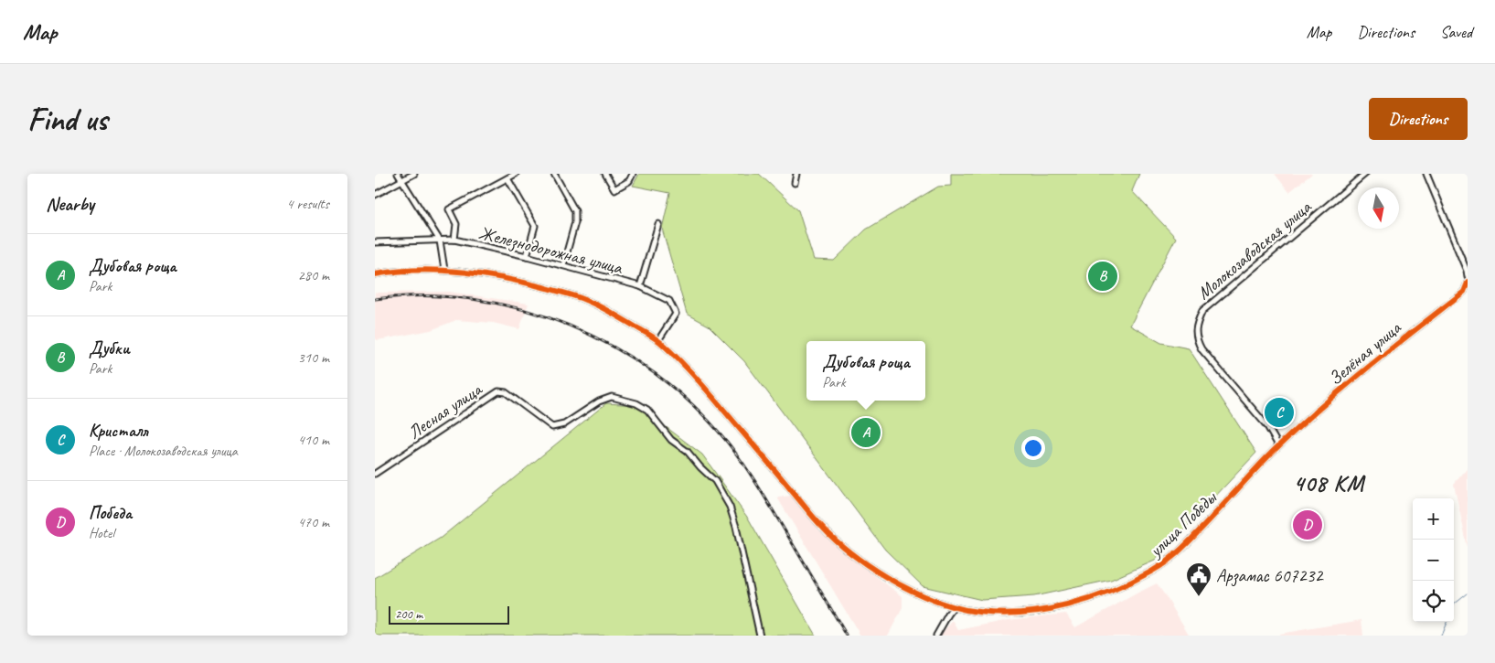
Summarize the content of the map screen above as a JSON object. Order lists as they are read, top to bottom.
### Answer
{
  "streets": {
    "street": [
      "Железнодорожная улица",
      "Молокозаводская улица",
      "Зелёная улица",
      "Лесная улица",
      "улица Победы"
    ]
  },
  "crossings": [
    ["Железнодорожная улица", "улица Победы"],
    ["Молокозаводская улица", "Зелёная улица"],
    ["Молокозаводская улица", "улица Победы"],
    ["Зелёная улица", "улица Победы"]
  ],
  "districts": ["408 КМ"],
  "places": {
    "public building": ["Арзамас 607232"]
  },
  "scale_bar": "200 m",
  "north": "bottom",
  "page": {
    "header": "Map",
    "nav": ["Map", "Directions", "Saved"],
    "buttons": "Directions",
    "title": "Find us",
    "heading": ["Nearby", "4 results"],
    "list": [
      {
        "mark": "A",
        "name": "Дубовая роща",
        "note": "Park",
        "value": "280 m"
      },
      {
        "mark": "B",
        "name": "Дубки",
        "note": "Park",
        "value": "310 m"
      },
      {
        "mark": "C",
        "name": "Кристалл",
        "note": "Place · Молокозаводская улица",
        "value": "410 m"
      },
      {
        "mark": "D",
        "name": "Победа",
        "note": "Hotel",
        "value": "470 m"
      }
    ],
    "pins": [
      "B",
      "C",
      "A",
      "D"
    ],
    "popup": ["Дубовая роща", "Park"],
    "map_buttons": ["+", "−"],
    "scale": "200 m"
  }
}
